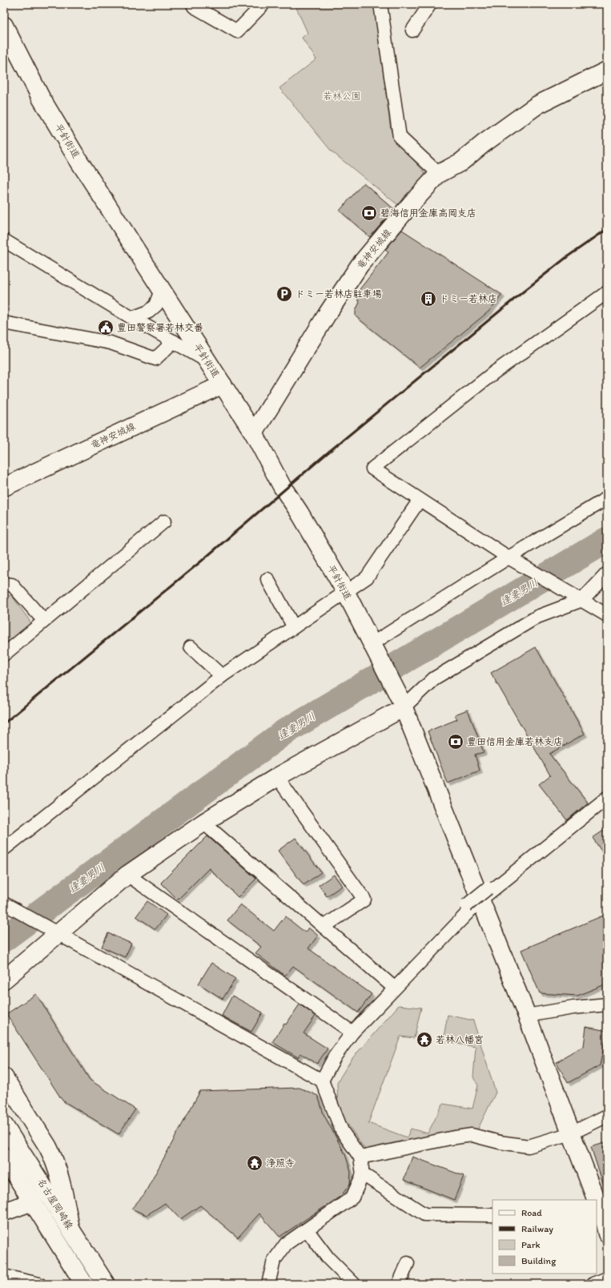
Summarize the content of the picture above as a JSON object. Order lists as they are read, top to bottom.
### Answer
{
  "streets": {
    "street": ["平針街道", "竜神安城線", "名古屋岡崎線"]
  },
  "crossings": [
    ["平針街道", "竜神安城線"]
  ],
  "water": ["逢妻男川"],
  "parks": ["若林公園"],
  "places": {
    "bank": ["碧海信用金庫高岡支店", "豊田信用金庫若林支店"],
    "parking": ["ドミー若林店駐車場"],
    "building": ["ドミー若林店"],
    "public building": ["豊田警察署若林交番"],
    "temple": ["若林八幡宮", "浄照寺"]
  },
  "legend": [
    "Road",
    "Railway",
    "Park",
    "Building"
  ]
}
